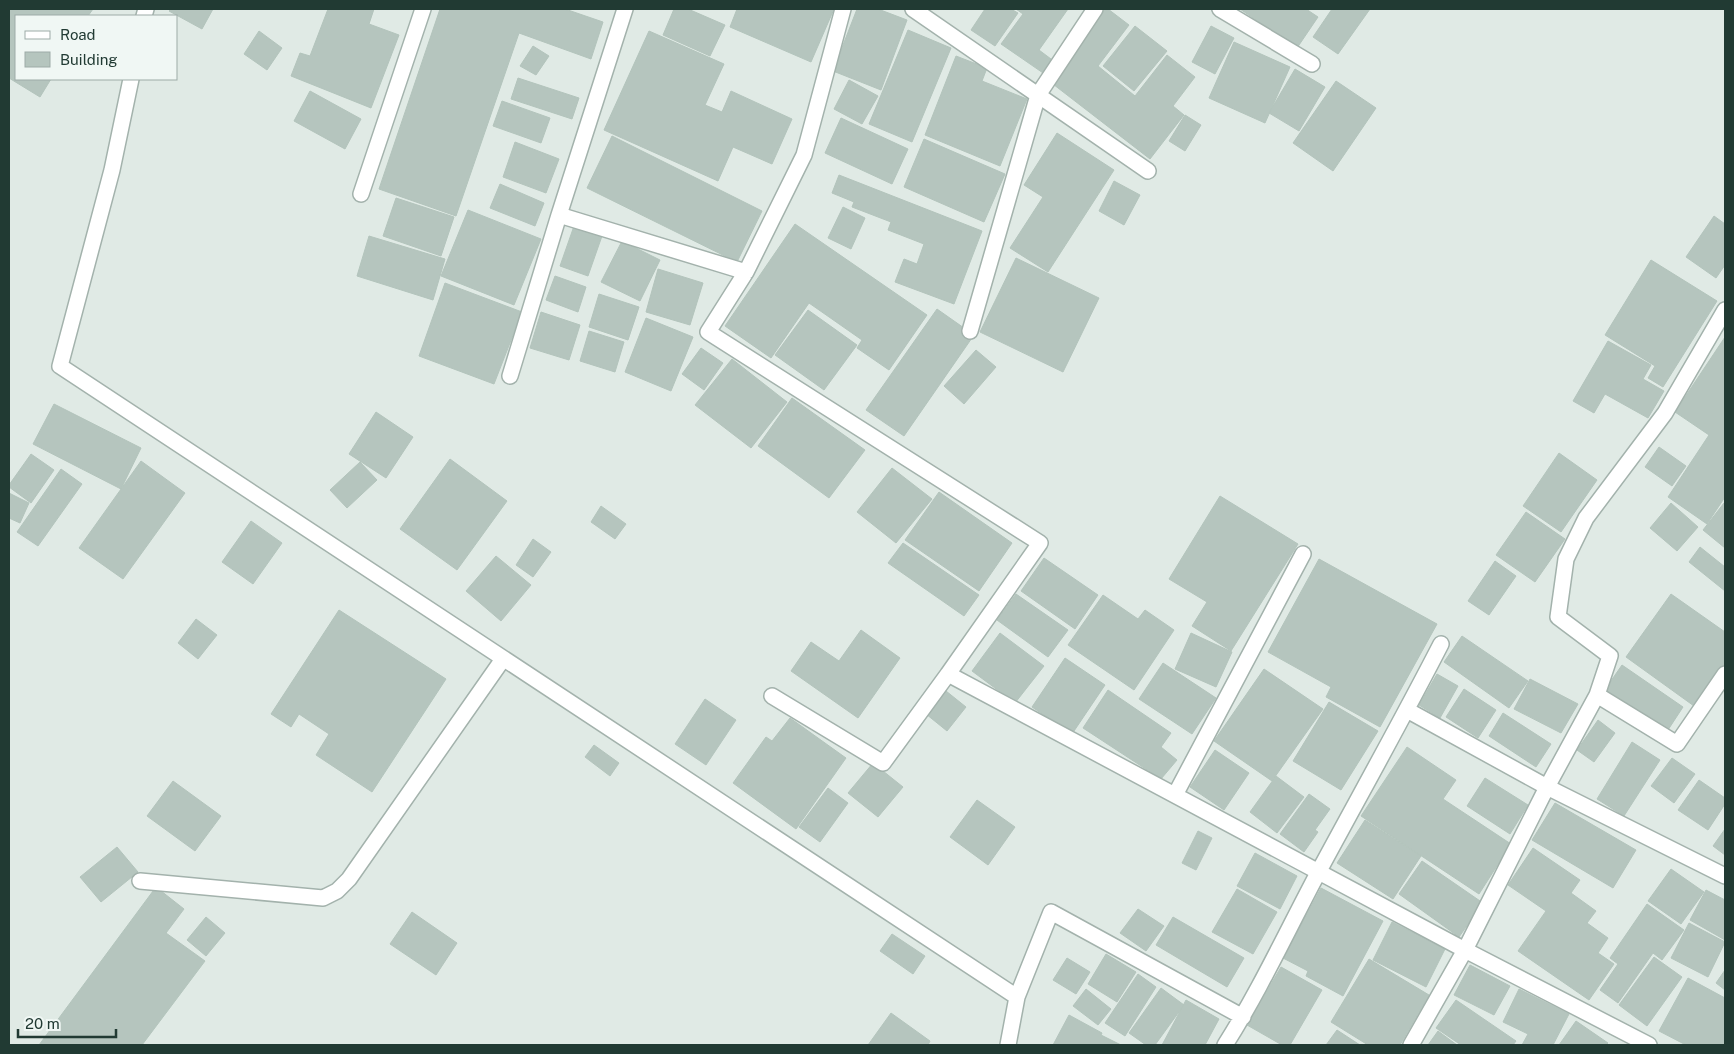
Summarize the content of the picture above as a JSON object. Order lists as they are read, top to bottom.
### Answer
{
  "legend": ["Road", "Building"],
  "scale_bar": "20 m"
}
